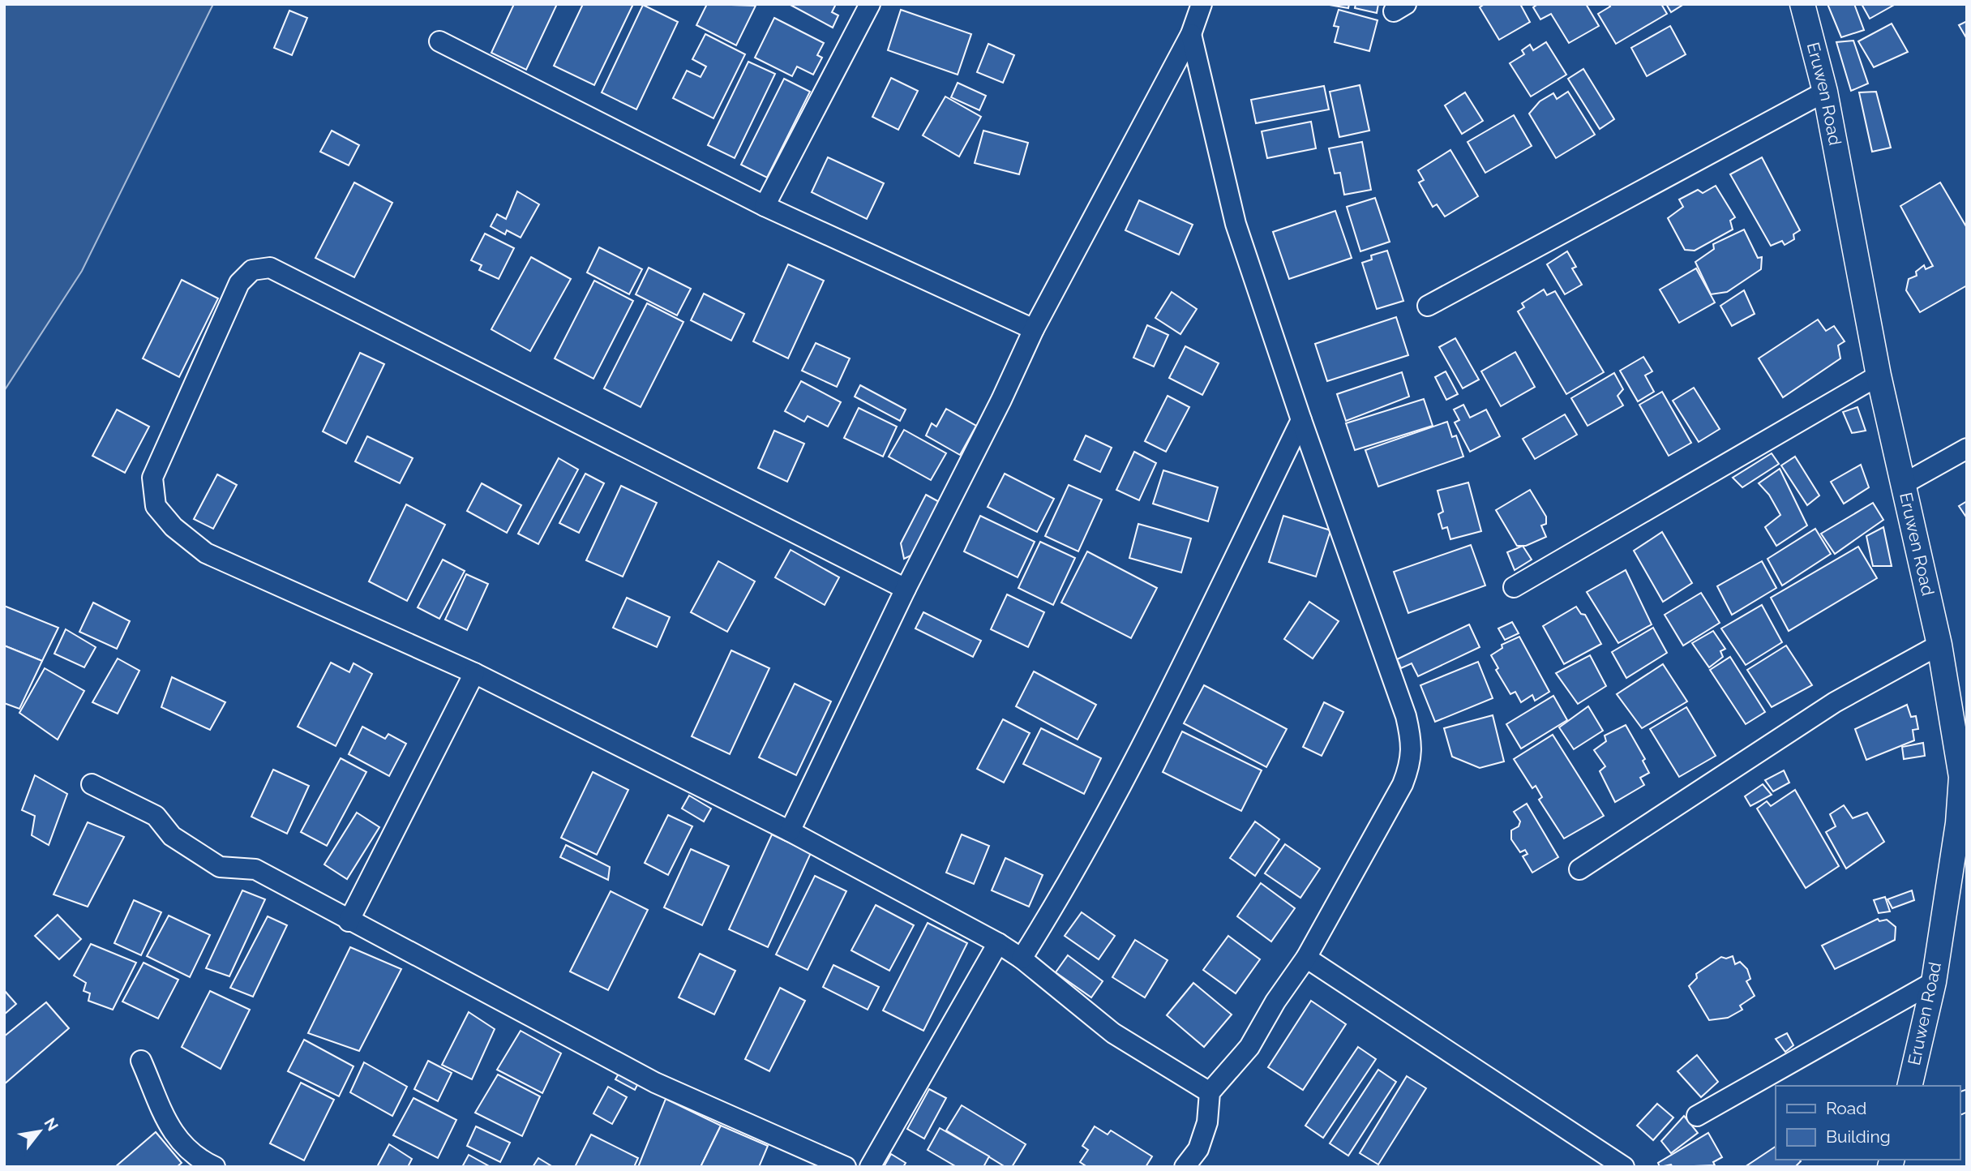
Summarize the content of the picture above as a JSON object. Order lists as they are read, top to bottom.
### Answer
{
  "streets": {
    "street": ["Eruwen Road"]
  },
  "legend": ["Road", "Building"],
  "north": "top right"
}
